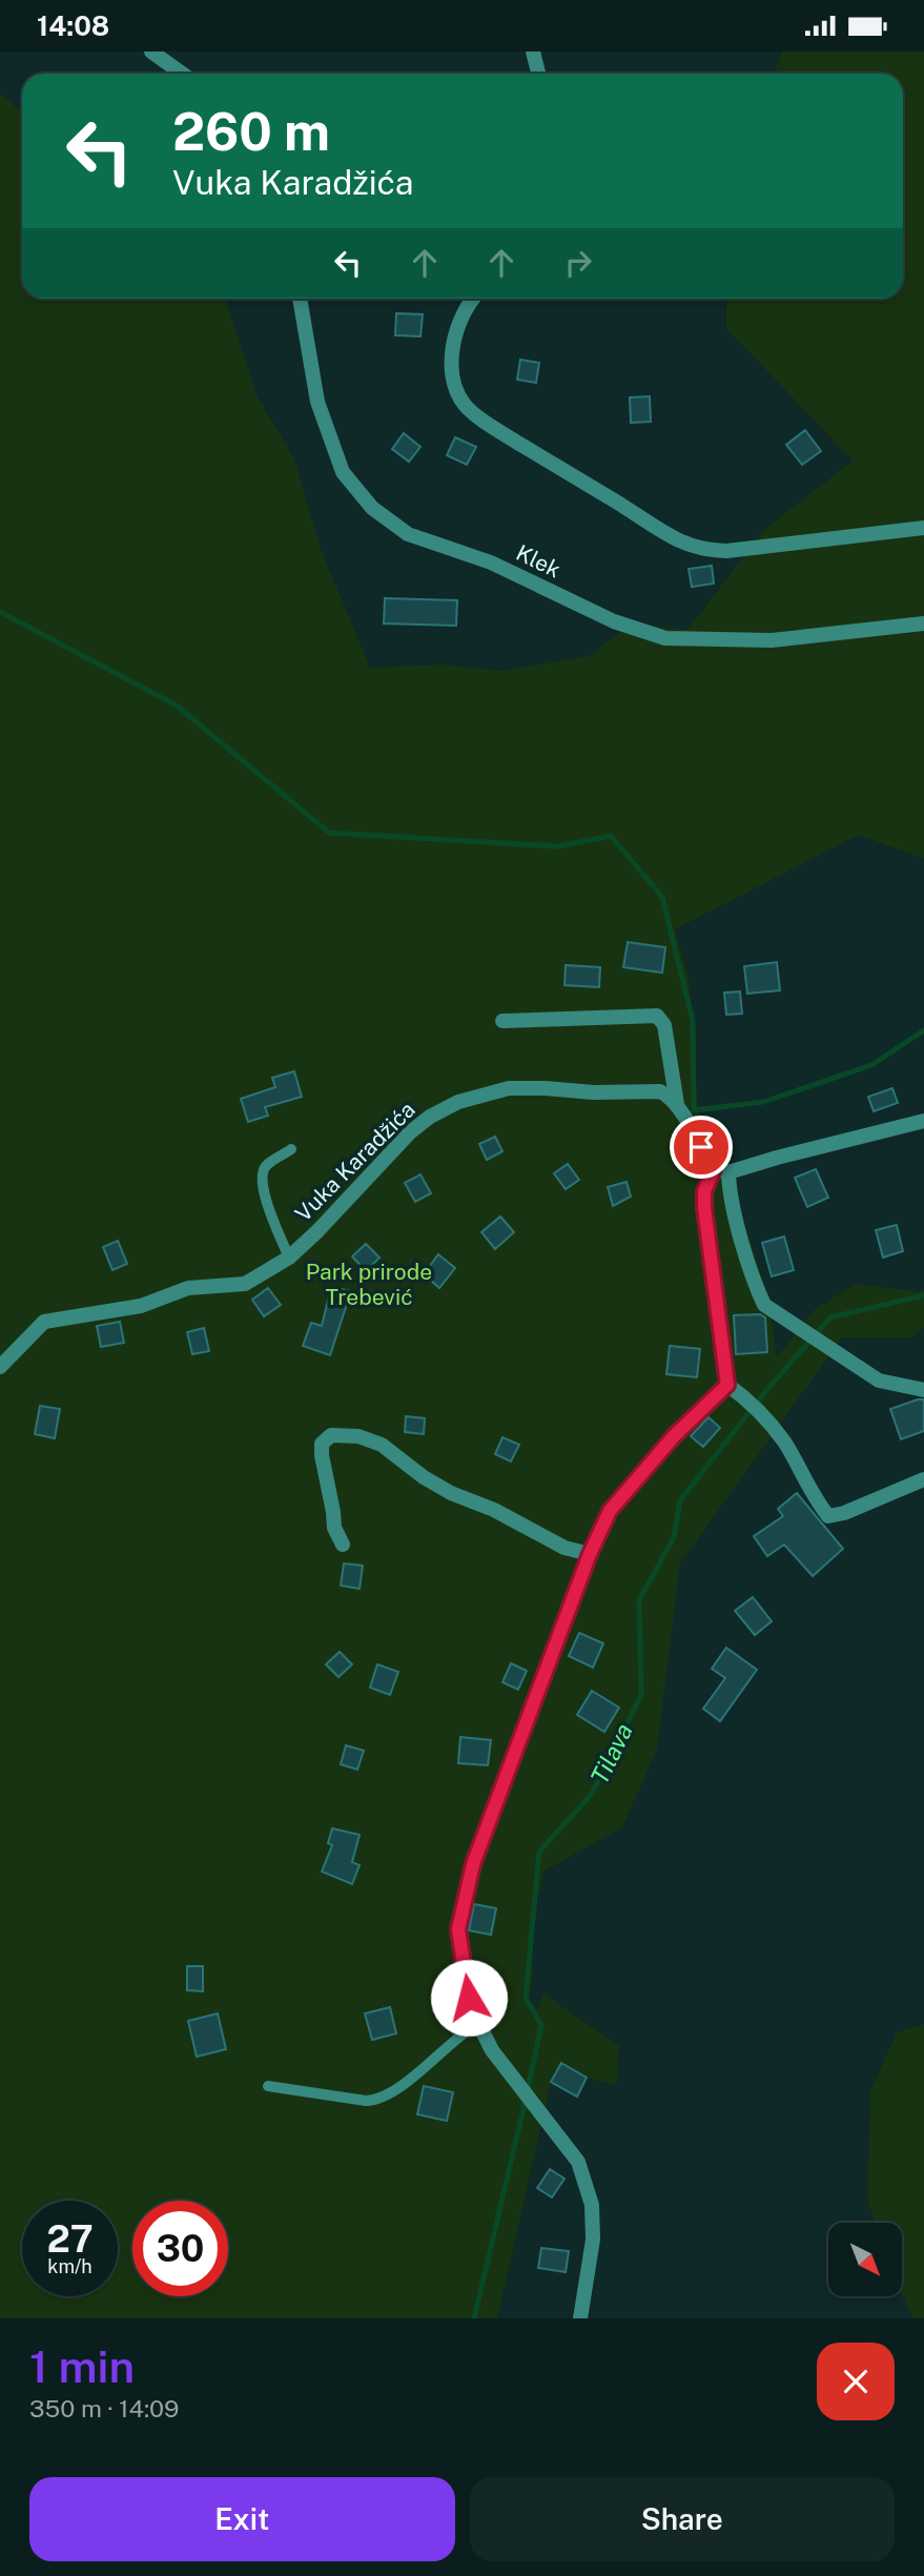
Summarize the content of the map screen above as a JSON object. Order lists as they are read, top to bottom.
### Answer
{
  "streets": {
    "street": ["Klek", "Vuka Karadžića"]
  },
  "water": ["Tilava"],
  "parks": ["Park prirode Trebević"],
  "north": "bottom right",
  "page": {
    "status": "14:08",
    "turn": ["260 m", "Vuka Karadžića"],
    "speed": "27 km/h",
    "limit": "30",
    "heading": ["1 min", "350 m · 14:09"],
    "buttons": ["Exit", "Share"]
  }
}
